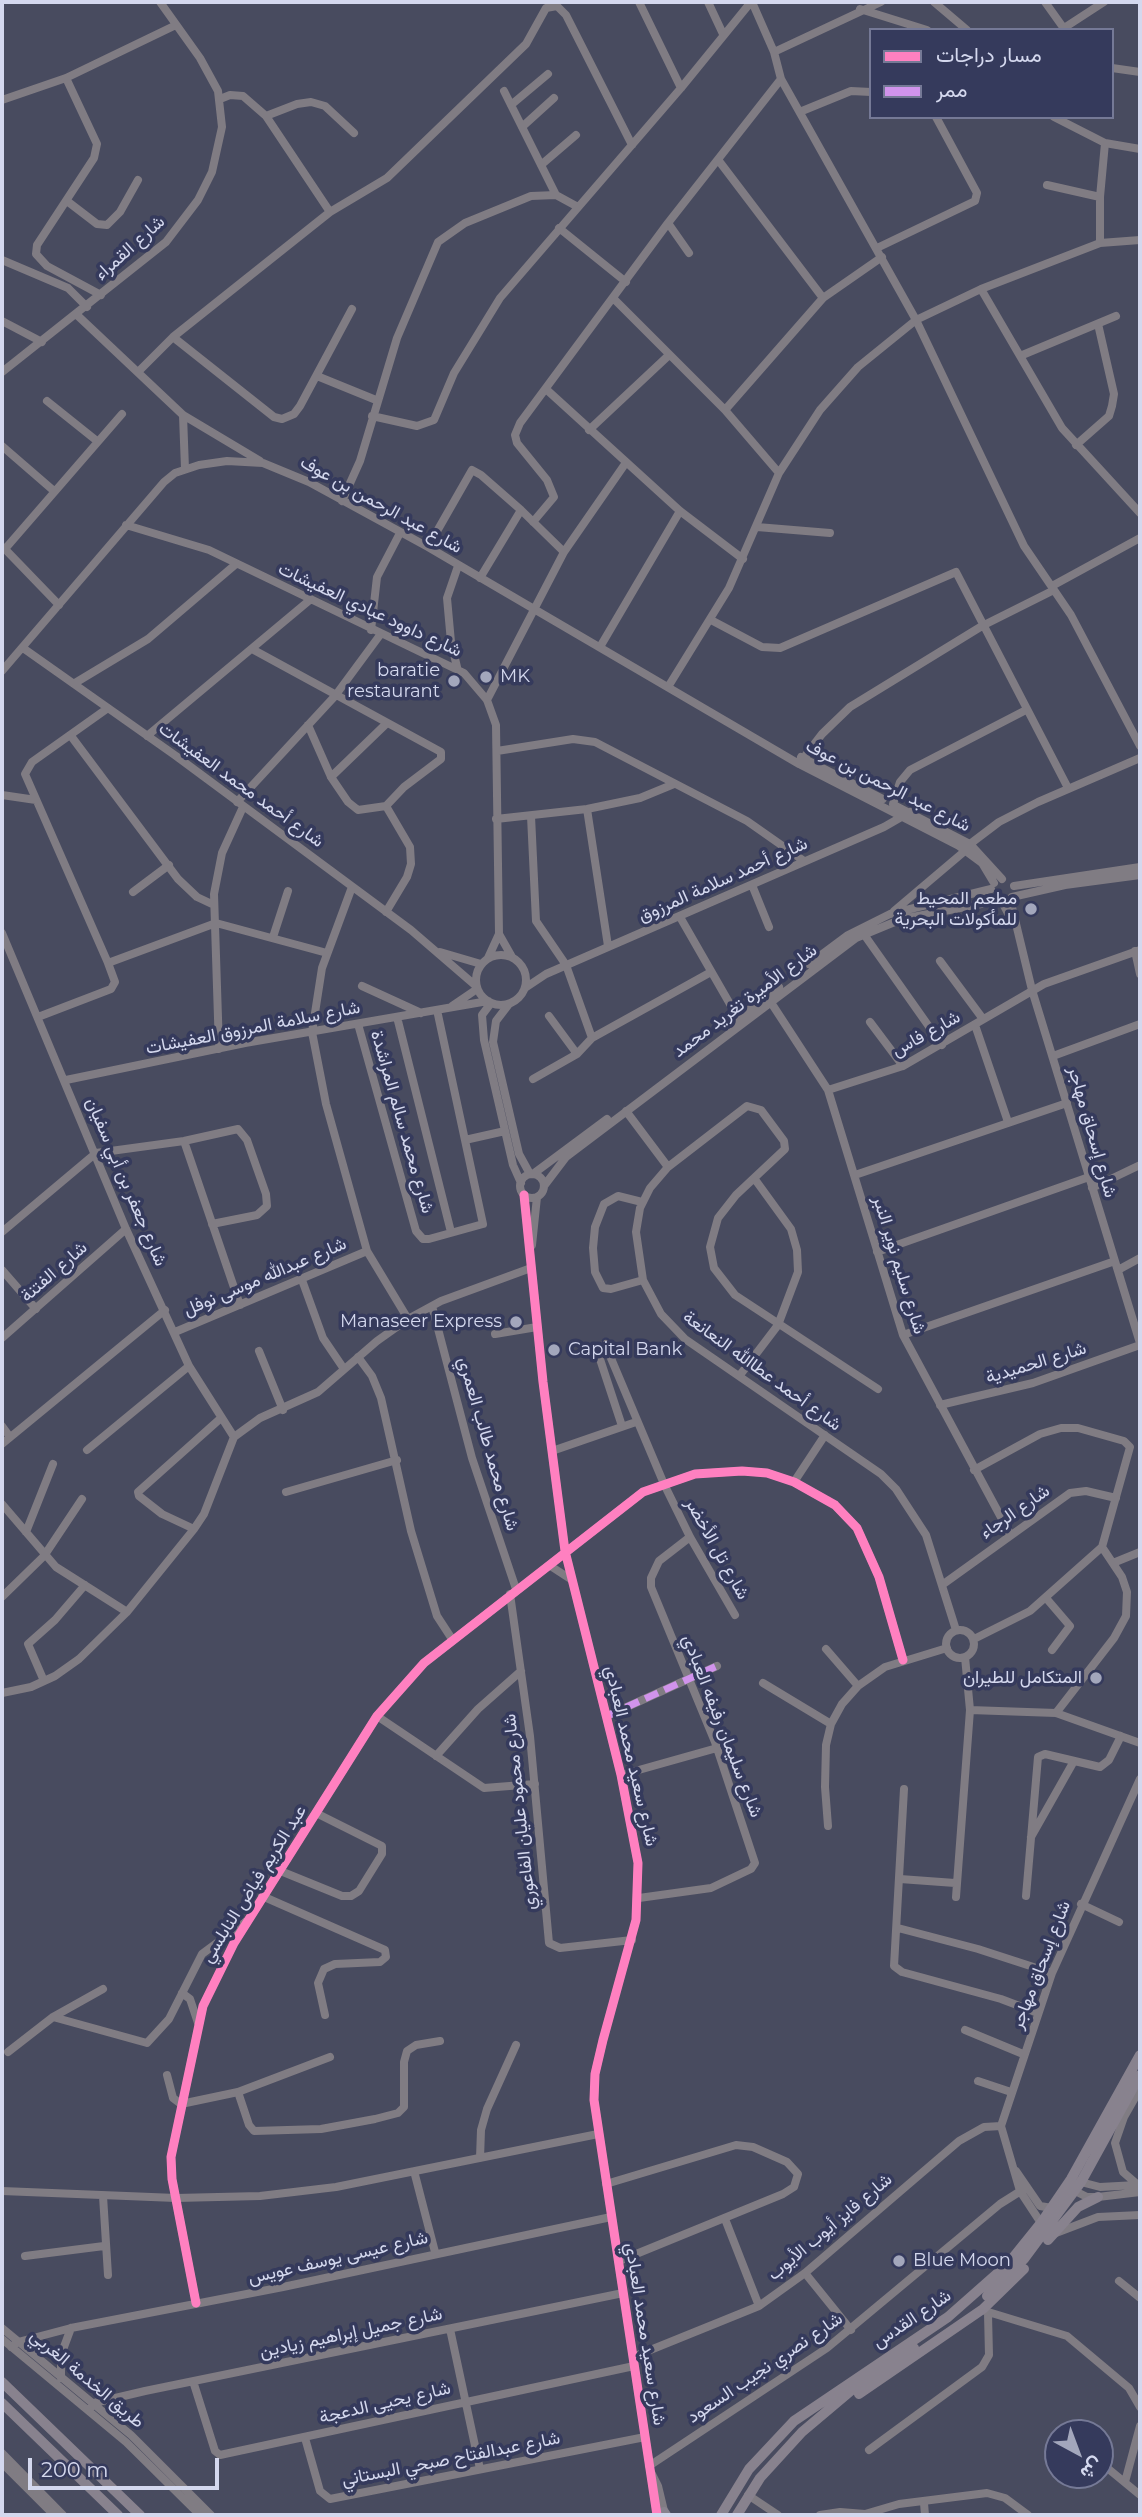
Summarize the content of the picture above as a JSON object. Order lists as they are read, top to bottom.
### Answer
{
  "streets": {
    "highway": ["شارع القدس"],
    "street": [
      "شارع القمراء",
      "شارع عبد الرحمن بن عوف",
      "شارع داوود عبادي العفيشات",
      "شارع أحمد محمد العفيشات",
      "شارع أحمد سلامة المرزوق",
      "شارع الأميرة تغريد محمد",
      "شارع سلامة المرزوق العفيشات",
      "شارع فاس",
      "شارع محمد سالم المراشدة",
      "شارع إسحاق مهاجر",
      "شارع جعفر بن أبي سفيان",
      "شارع سليم نوير النبر",
      "شارع الفتنة",
      "شارع عبدالله موسى نوفل",
      "شارع الحميدية",
      "شارع أحمد عطاالله النعانعة",
      "شارع محمد طالب العمري",
      "شارع الرجاء",
      "شارع تل الأخضر",
      "شارع سليمان رفيفه العبادي",
      "شارع سعيد محمد العبادي",
      "شارع محمود عليان الفاعوري",
      "عبد الكريم فياض النابلسي",
      "شارع فايز أيوب الأيوب",
      "شارع عيسى يوسف عويس",
      "شارع جميل إبراهيم زيادين",
      "شارع نصري نجيب السعود",
      "طريق الخدمة الغربي",
      "شارع يحيى الدعجة",
      "شارع عبدالفتاح صبحي البستاني"
    ]
  },
  "crossings": [
    ["شارع عبد الرحمن بن عوف", "شارع داوود عبادي العفيشات"],
    ["شارع عبد الرحمن بن عوف", "شارع أحمد محمد العفيشات"],
    ["شارع عبد الرحمن بن عوف", "شارع أحمد سلامة المرزوق"],
    ["شارع عبد الرحمن بن عوف", "شارع الأميرة تغريد محمد"],
    ["شارع داوود عبادي العفيشات", "شارع أحمد محمد العفيشات"],
    ["شارع داوود عبادي العفيشات", "شارع أحمد سلامة المرزوق"],
    ["شارع داوود عبادي العفيشات", "شارع سلامة المرزوق العفيشات"],
    ["شارع أحمد محمد العفيشات", "شارع أحمد سلامة المرزوق"],
    ["شارع أحمد محمد العفيشات", "شارع سلامة المرزوق العفيشات"],
    ["شارع أحمد سلامة المرزوق", "شارع سلامة المرزوق العفيشات"],
    ["شارع الأميرة تغريد محمد", "شارع إسحاق مهاجر"],
    ["شارع الأميرة تغريد محمد", "شارع سليم نوير النبر"],
    ["شارع الأميرة تغريد محمد", "شارع سعيد محمد العبادي"],
    ["شارع سلامة المرزوق العفيشات", "شارع محمد سالم المراشدة"],
    ["شارع سلامة المرزوق العفيشات", "شارع جعفر بن أبي سفيان"],
    ["شارع فاس", "شارع إسحاق مهاجر"],
    ["شارع فاس", "شارع سليم نوير النبر"],
    ["شارع إسحاق مهاجر", "شارع الحميدية"],
    ["شارع إسحاق مهاجر", "شارع فايز أيوب الأيوب"],
    ["شارع جعفر بن أبي سفيان", "شارع الفتنة"],
    ["شارع جعفر بن أبي سفيان", "شارع عبدالله موسى نوفل"],
    ["شارع سليم نوير النبر", "شارع الحميدية"],
    ["شارع سليم نوير النبر", "شارع الرجاء"],
    ["شارع أحمد عطاالله النعانعة", "شارع الرجاء"],
    ["شارع محمد طالب العمري", "شارع محمود عليان الفاعوري"],
    ["شارع محمد طالب العمري", "عبد الكريم فياض النابلسي"],
    ["شارع تل الأخضر", "شارع سليمان رفيفه العبادي"],
    ["شارع تل الأخضر", "عبد الكريم فياض النابلسي"],
    ["شارع سليمان رفيفه العبادي", "شارع سعيد محمد العبادي"],
    ["شارع سعيد محمد العبادي", "شارع محمود عليان الفاعوري"],
    ["شارع سعيد محمد العبادي", "عبد الكريم فياض النابلسي"],
    ["شارع سعيد محمد العبادي", "شارع فايز أيوب الأيوب"],
    ["شارع سعيد محمد العبادي", "شارع عيسى يوسف عويس"],
    ["شارع سعيد محمد العبادي", "شارع جميل إبراهيم زيادين"],
    ["شارع سعيد محمد العبادي", "شارع نصري نجيب السعود"],
    ["شارع سعيد محمد العبادي", "شارع يحيى الدعجة"],
    ["شارع سعيد محمد العبادي", "شارع عبدالفتاح صبحي البستاني"],
    ["شارع محمود عليان الفاعوري", "عبد الكريم فياض النابلسي"],
    ["عبد الكريم فياض النابلسي", "شارع عيسى يوسف عويس"],
    ["شارع فايز أيوب الأيوب", "شارع يحيى الدعجة"],
    ["شارع عيسى يوسف عويس", "طريق الخدمة الغربي"],
    ["شارع جميل إبراهيم زيادين", "طريق الخدمة الغربي"],
    ["شارع جميل إبراهيم زيادين", "شارع يحيى الدعجة"],
    ["شارع يحيى الدعجة", "شارع عبدالفتاح صبحي البستاني"]
  ],
  "places": [
    "MK",
    "baratie restaurant",
    "مطعم المحيط للمأكولات البحرية",
    "Manaseer Express",
    "Capital Bank",
    "المتكامل للطيران",
    "Blue Moon"
  ],
  "legend": ["مسار دراجات", "ممر"],
  "scale_bar": "200 m",
  "north": "bottom right"
}
